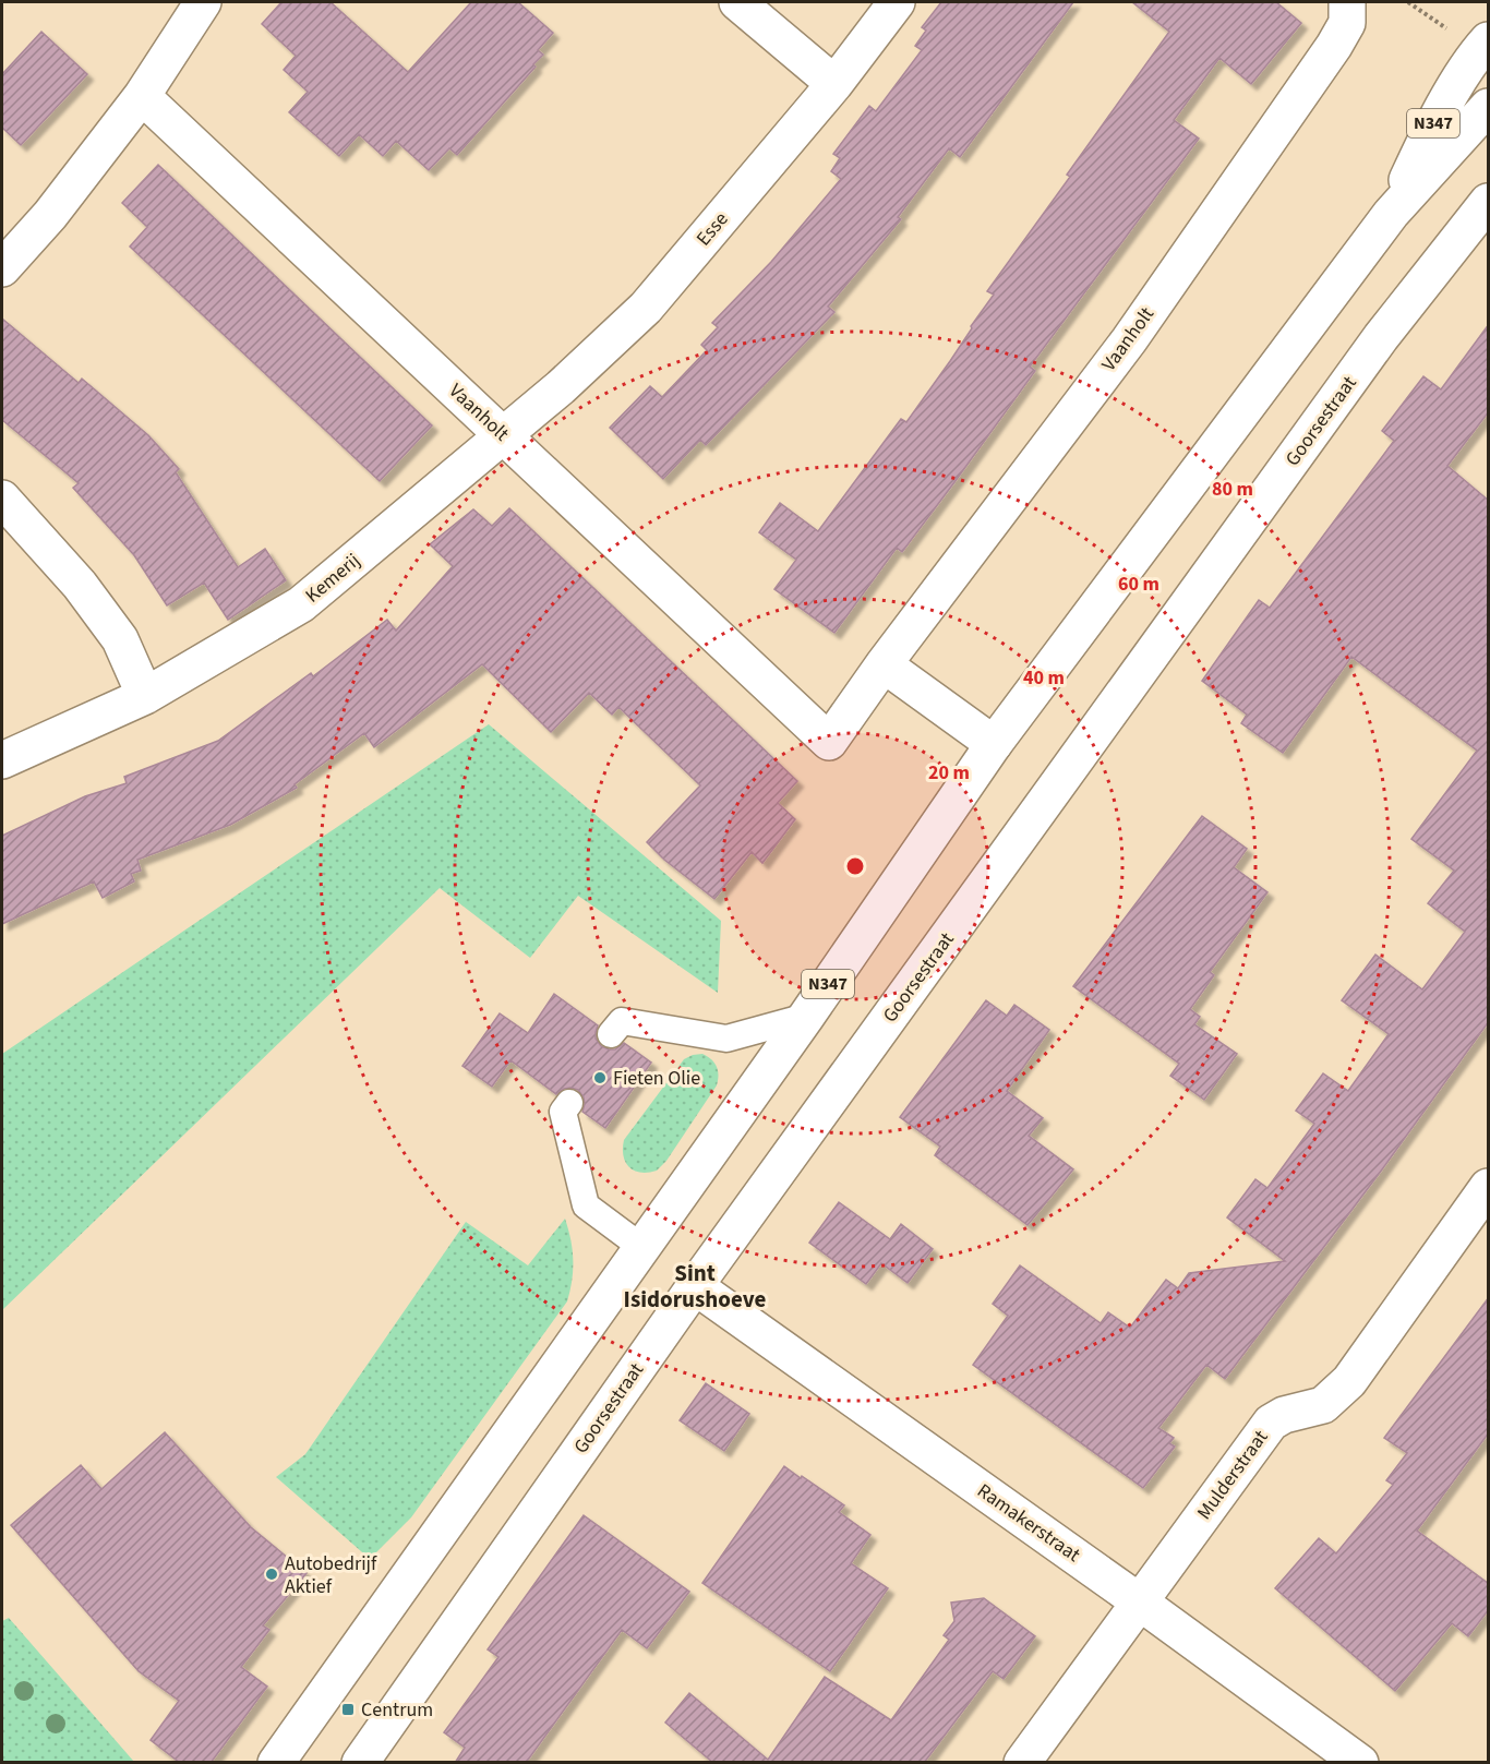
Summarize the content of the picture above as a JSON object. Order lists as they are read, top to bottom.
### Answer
{
  "streets": {
    "street": [
      "N347",
      "Esse",
      "Vaanholt",
      "Goorsestraat",
      "Kemerij",
      "Mulderstraat",
      "Ramakerstraat"
    ]
  },
  "crossings": [
    ["Esse", "Vaanholt"],
    ["Esse", "Kemerij"],
    ["Vaanholt", "Kemerij"],
    ["Goorsestraat", "Ramakerstraat"],
    ["Mulderstraat", "Ramakerstraat"]
  ],
  "districts": ["Sint Isidorushoeve"],
  "places": {
    "other": ["Fieten Olie", "Autobedrijf Aktief"],
    "transit": ["Centrum"]
  },
  "rings": [
    "80 m",
    "60 m",
    "40 m",
    "20 m"
  ]
}
